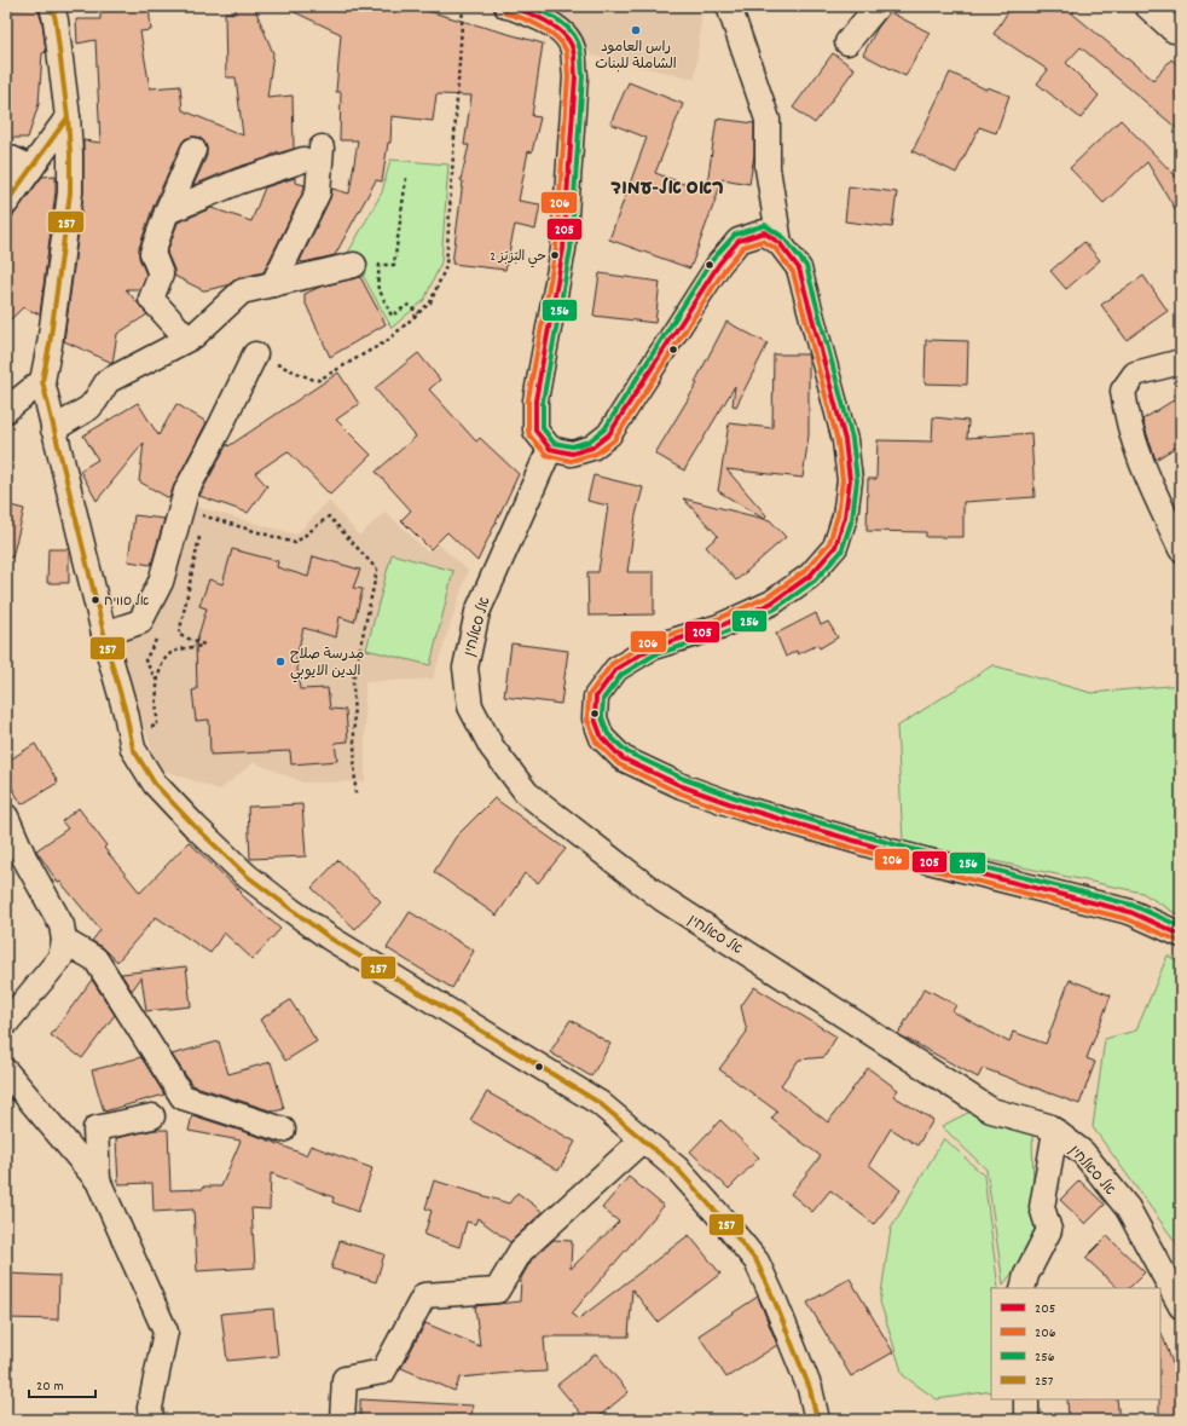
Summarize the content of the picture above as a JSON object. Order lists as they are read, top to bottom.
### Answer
{
  "streets": {
    "street": ["אל סאלחין"]
  },
  "districts": ["ראס אל-עמוד"],
  "places": [
    "راس العامود الشاملة للبنات",
    "حي البَزبَز 2",
    "אל סוויח",
    "مدرسة صلاح الدين الايوبي"
  ],
  "lines": [
    "transit line 205",
    "transit line 256",
    "transit line 257",
    "transit line 206"
  ],
  "legend": [
    "205",
    "206",
    "256",
    "257"
  ],
  "scale_bar": "20 m"
}
